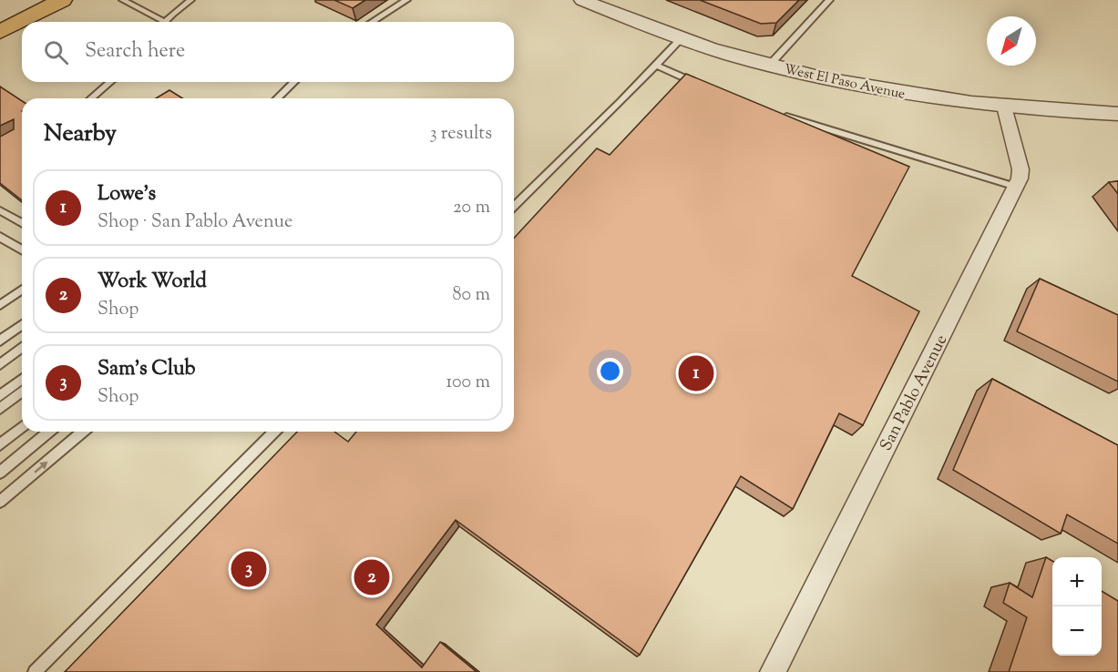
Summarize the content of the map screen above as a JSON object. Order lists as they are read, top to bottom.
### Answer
{
  "streets": {
    "street": ["West El Paso Avenue", "San Pablo Avenue"]
  },
  "crossings": [
    ["West El Paso Avenue", "San Pablo Avenue"]
  ],
  "north": "bottom left",
  "page": {
    "search": "Search here",
    "heading": ["Nearby", "3 results"],
    "list": [
      {
        "mark": "1",
        "name": "Lowe's",
        "note": "Shop · San Pablo Avenue",
        "value": "20 m"
      },
      {
        "mark": "2",
        "name": "Work World",
        "note": "Shop",
        "value": "80 m"
      },
      {
        "mark": "3",
        "name": "Sam's Club",
        "note": "Shop",
        "value": "100 m"
      }
    ],
    "pins": ["1", "3", "2"],
    "map_buttons": ["+", "−"]
  }
}
